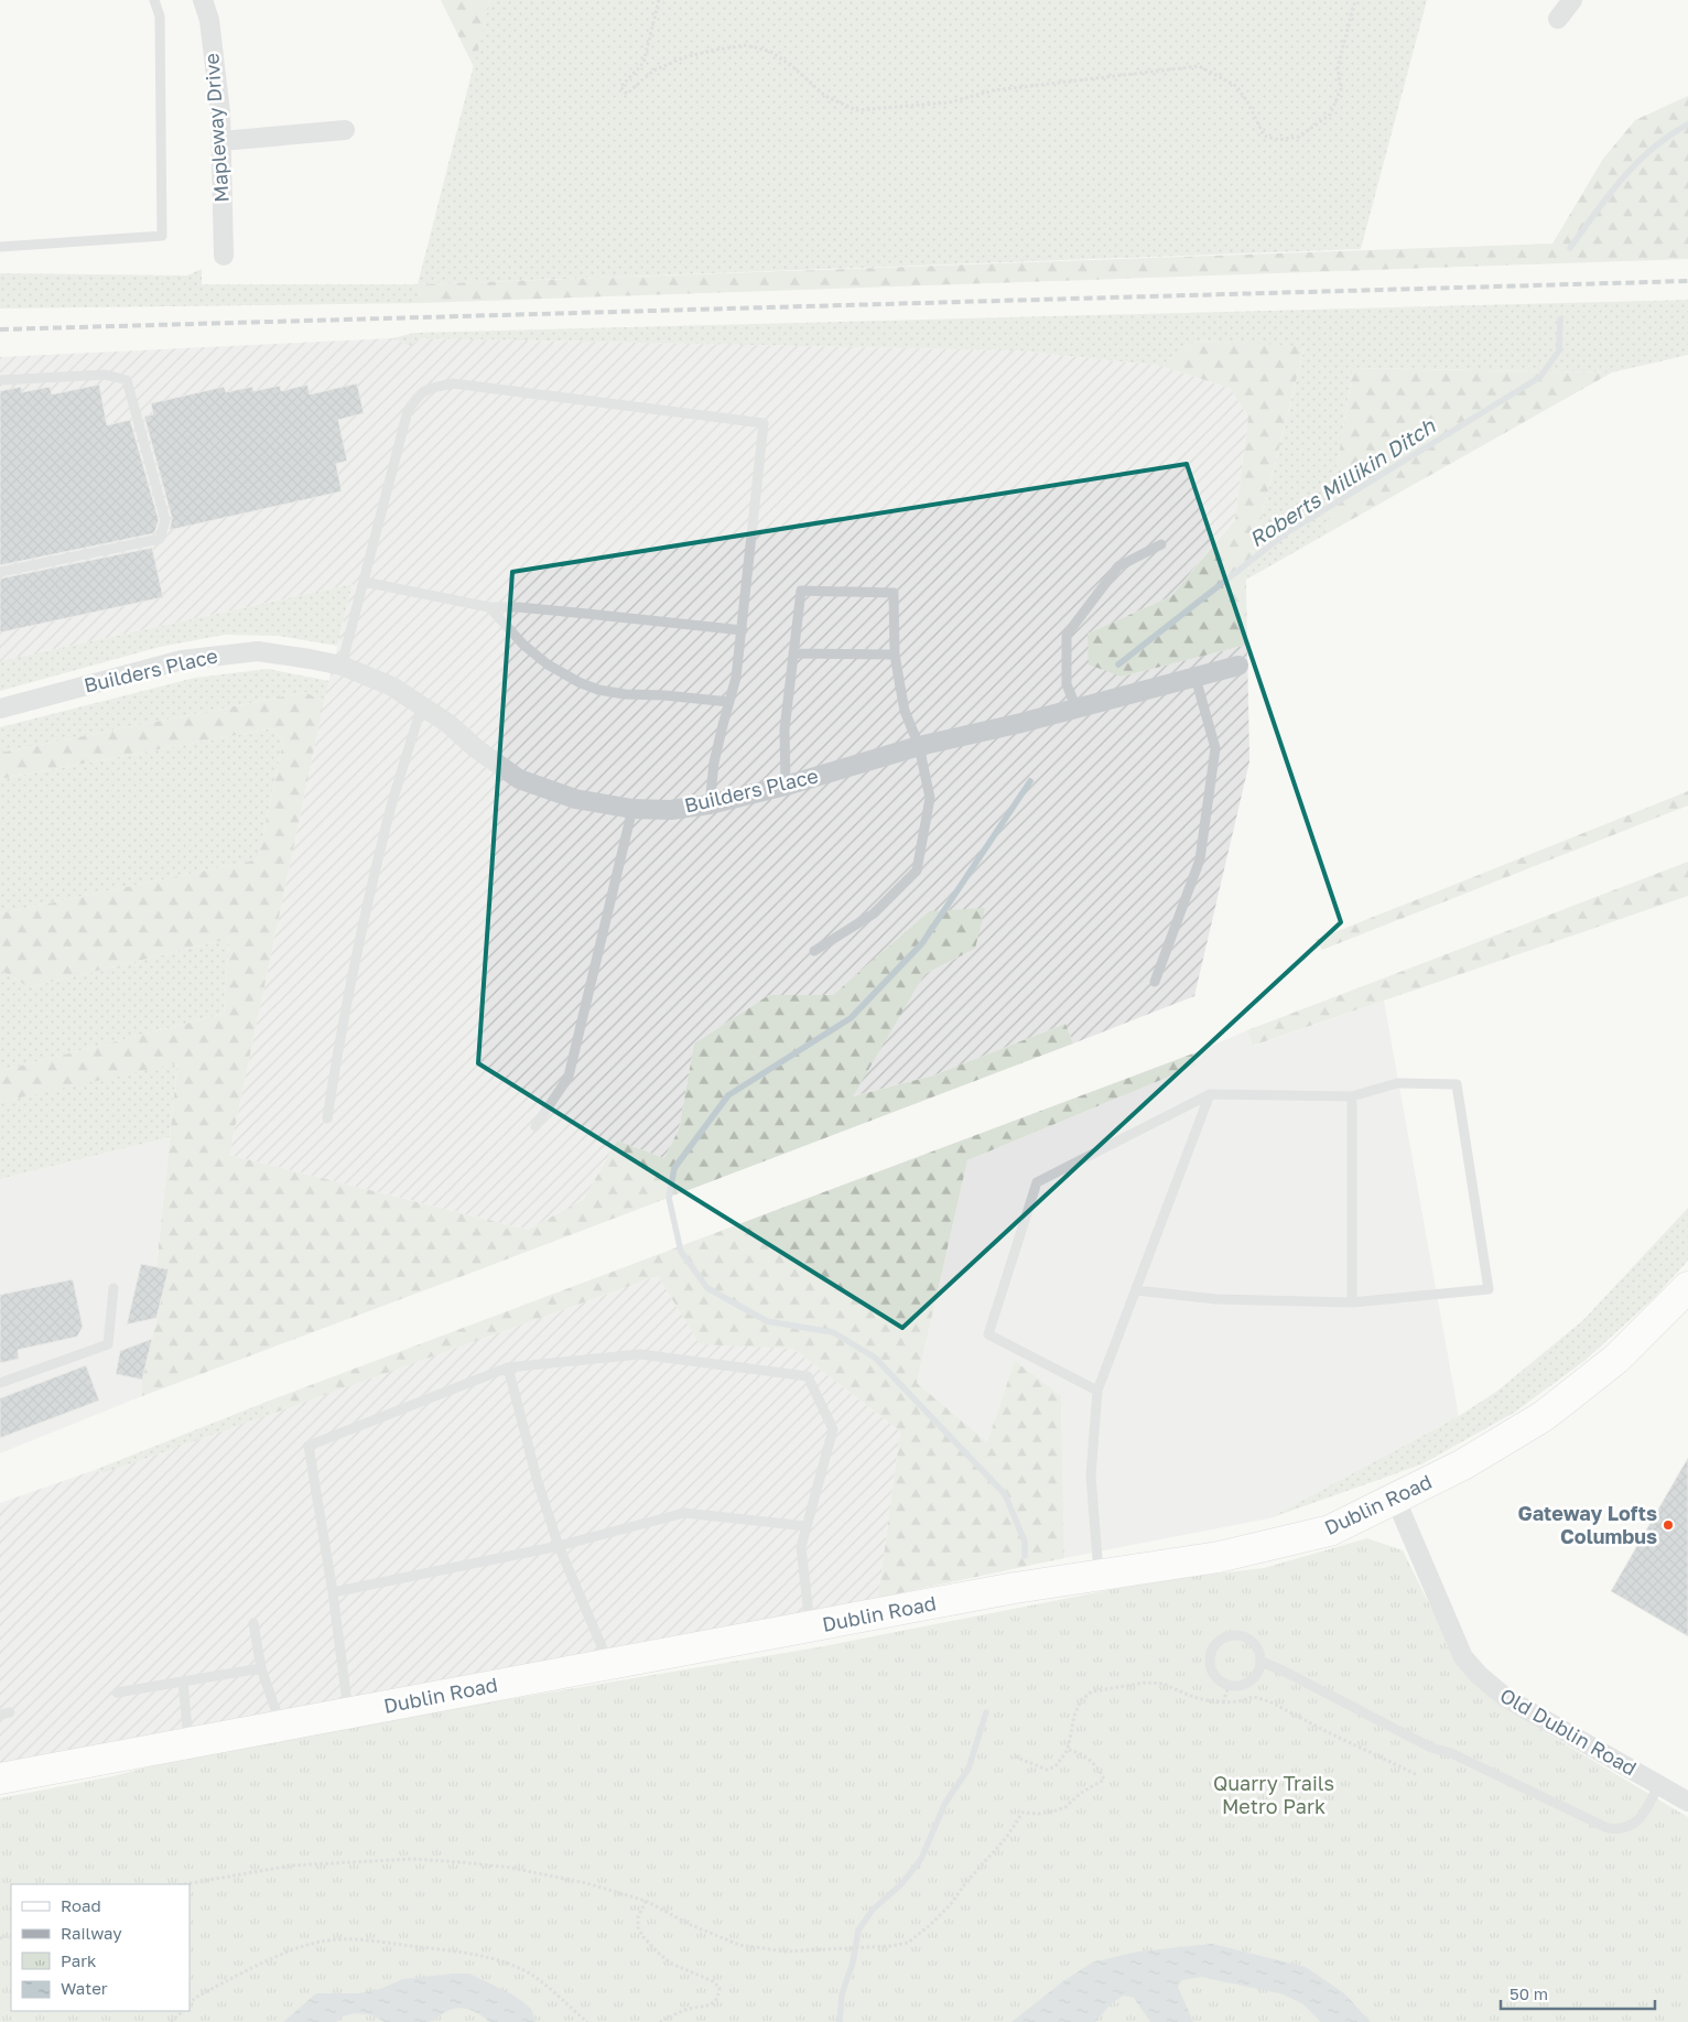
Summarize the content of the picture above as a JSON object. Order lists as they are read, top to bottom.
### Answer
{
  "streets": {
    "main road": ["Dublin Road"],
    "street": ["Mapleway Drive", "Builders Place", "Old Dublin Road"]
  },
  "crossings": [
    ["Dublin Road", "Old Dublin Road"]
  ],
  "water": ["Roberts Millikin Ditch"],
  "parks": ["Quarry Trails Metro Park"],
  "places": ["Gateway Lofts Columbus"],
  "legend": [
    "Road",
    "Railway",
    "Park",
    "Water"
  ],
  "scale_bar": "50 m"
}
